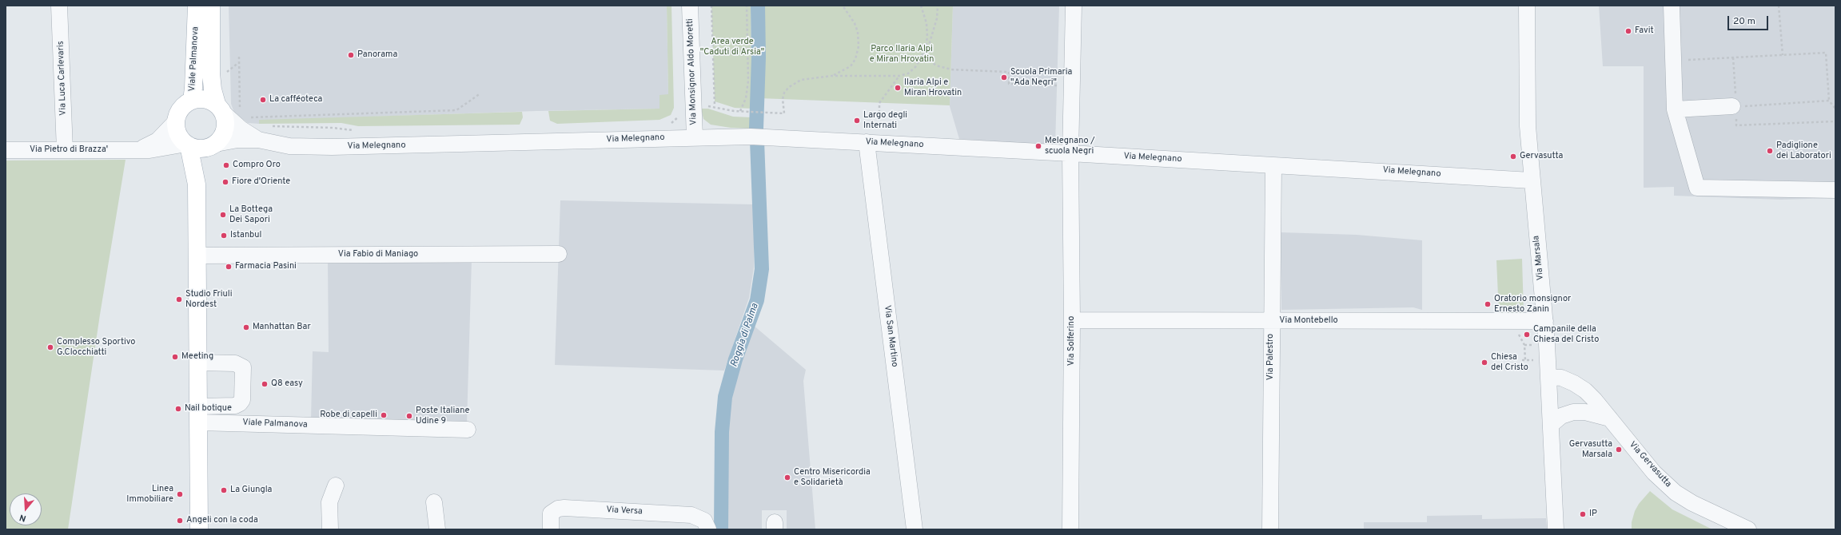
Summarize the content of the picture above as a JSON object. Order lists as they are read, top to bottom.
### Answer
{
  "streets": {
    "main road": ["Viale Palmanova"],
    "street": [
      "Via Monsignor Aldo Moretti",
      "Via Luca Carlevaris",
      "Via Melegnano",
      "Via Pietro di Brazza'",
      "Via Fabio di Maniago",
      "Via Marsala",
      "Via Montebello",
      "Via San Martino",
      "Via Solferino",
      "Via Palestro",
      "Via Gervasutta",
      "Via Versa"
    ]
  },
  "crossings": [
    ["Viale Palmanova", "Via Melegnano"],
    ["Viale Palmanova", "Via Pietro di Brazza'"],
    ["Via Monsignor Aldo Moretti", "Via Melegnano"],
    ["Via Luca Carlevaris", "Via Pietro di Brazza'"],
    ["Via Melegnano", "Via Pietro di Brazza'"],
    ["Via Melegnano", "Via Marsala"],
    ["Via Melegnano", "Via San Martino"],
    ["Via Melegnano", "Via Solferino"],
    ["Via Melegnano", "Via Palestro"],
    ["Via Marsala", "Via Montebello"],
    ["Via Marsala", "Via Gervasutta"],
    ["Via Montebello", "Via Solferino"],
    ["Via Montebello", "Via Palestro"]
  ],
  "water": ["Roggia di Palma"],
  "parks": ["Area verde \"Caduti di Arsia\"", "Parco Ilaria Alpi e Miran Hrovatin"],
  "places": [
    "Favit",
    "Panorama",
    "Scuola Primaria \"Ada Negri\"",
    "Ilaria Alpi e Miran Hrovatin",
    "La cafféoteca",
    "Largo degli Internati",
    "Melegnano / scuola Negri",
    "Padiglione dei Laboratori",
    "Gervasutta",
    "Compro Oro",
    "Fiore d'Oriente",
    "La Bottega Dei Sapori",
    "Istanbul",
    "Farmacia Pasini",
    "Studio Friuli Nordest",
    "Oratorio monsignor Ernesto Zanin",
    "Manhattan Bar",
    "Campanile della Chiesa del Cristo",
    "Complesso Sportivo G.Clocchiatti",
    "Meeting",
    "Chiesa del Cristo",
    "Q8 easy",
    "Nail botique",
    "Robe di capelli",
    "Poste Italiane Udine 9",
    "Gervasutta Marsala",
    "Centro Misericordia e Solidarietà",
    "La Giungla",
    "Linea Immobiliare",
    "IP",
    "Angeli con la coda"
  ],
  "scale_bar": "20 m",
  "north": "bottom"
}
